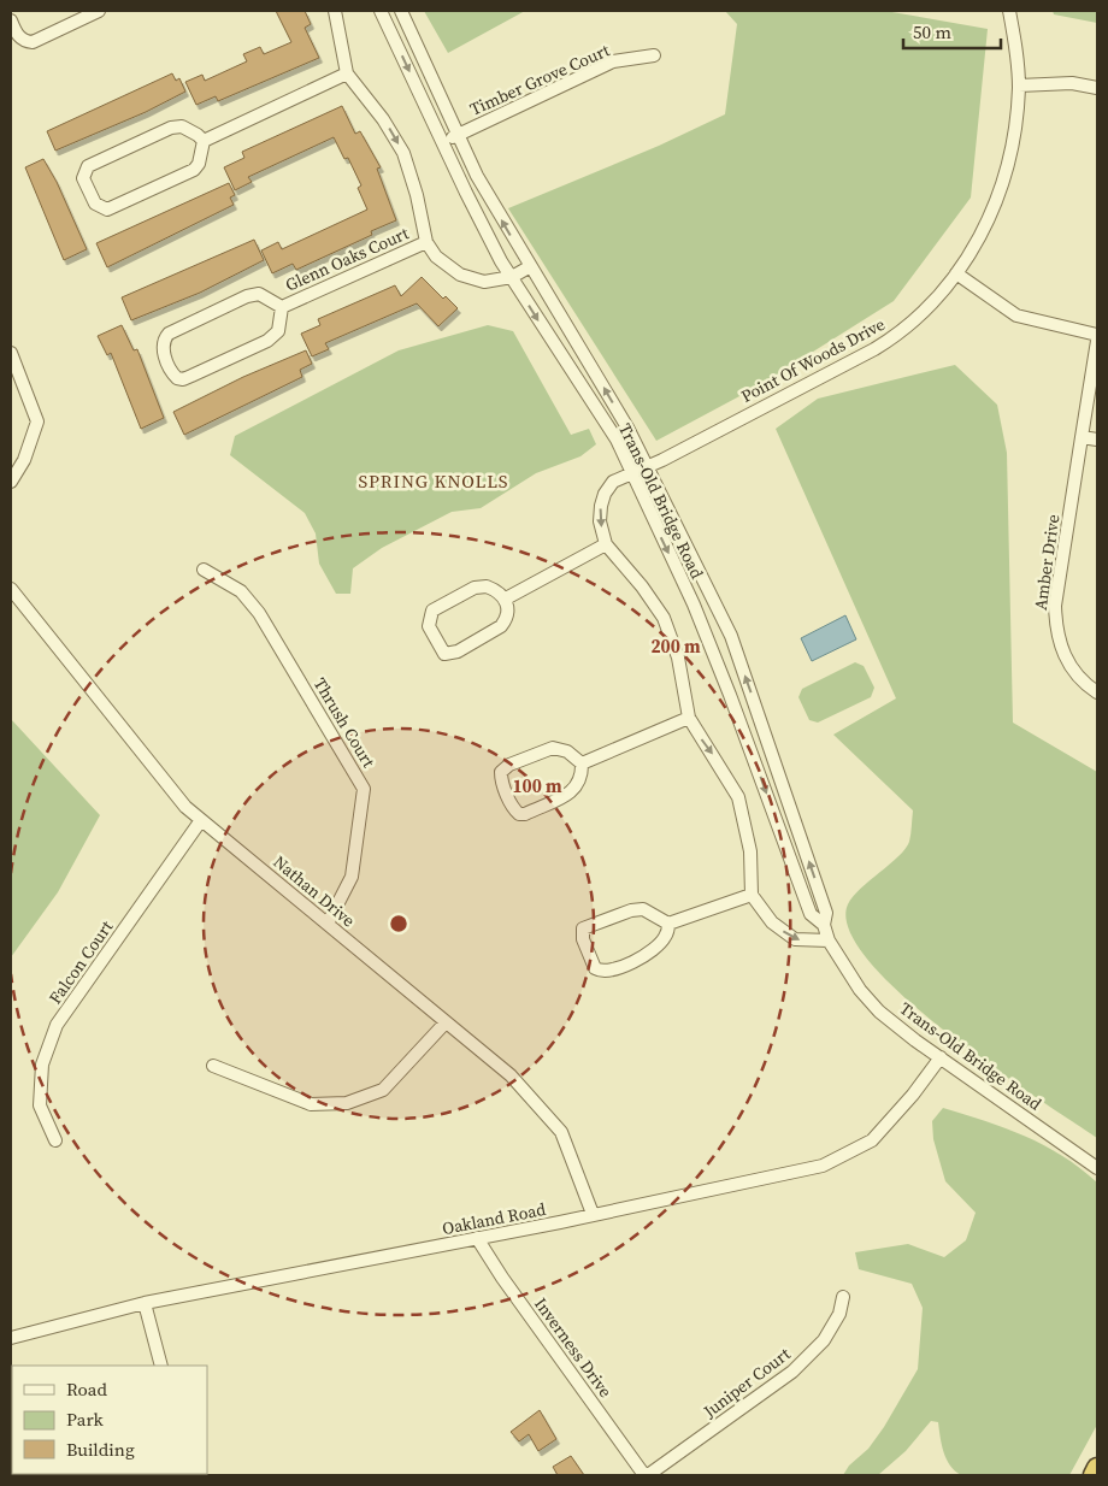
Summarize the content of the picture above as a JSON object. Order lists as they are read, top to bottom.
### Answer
{
  "streets": {
    "street": [
      "Timber Grove Court",
      "Glenn Oaks Court",
      "Point Of Woods Drive",
      "Trans-Old Bridge Road",
      "Amber Drive",
      "Thrush Court",
      "Nathan Drive",
      "Falcon Court",
      "Oakland Road",
      "Inverness Drive",
      "Juniper Court"
    ]
  },
  "crossings": [
    ["Timber Grove Court", "Trans-Old Bridge Road"],
    ["Glenn Oaks Court", "Trans-Old Bridge Road"],
    ["Point Of Woods Drive", "Trans-Old Bridge Road"],
    ["Trans-Old Bridge Road", "Oakland Road"],
    ["Thrush Court", "Nathan Drive"],
    ["Nathan Drive", "Falcon Court"],
    ["Nathan Drive", "Oakland Road"],
    ["Oakland Road", "Inverness Drive"],
    ["Inverness Drive", "Juniper Court"]
  ],
  "districts": ["SPRING KNOLLS"],
  "legend": ["Road", "Park", "Building"],
  "scale_bar": "50 m",
  "rings": ["200 m", "100 m"]
}
